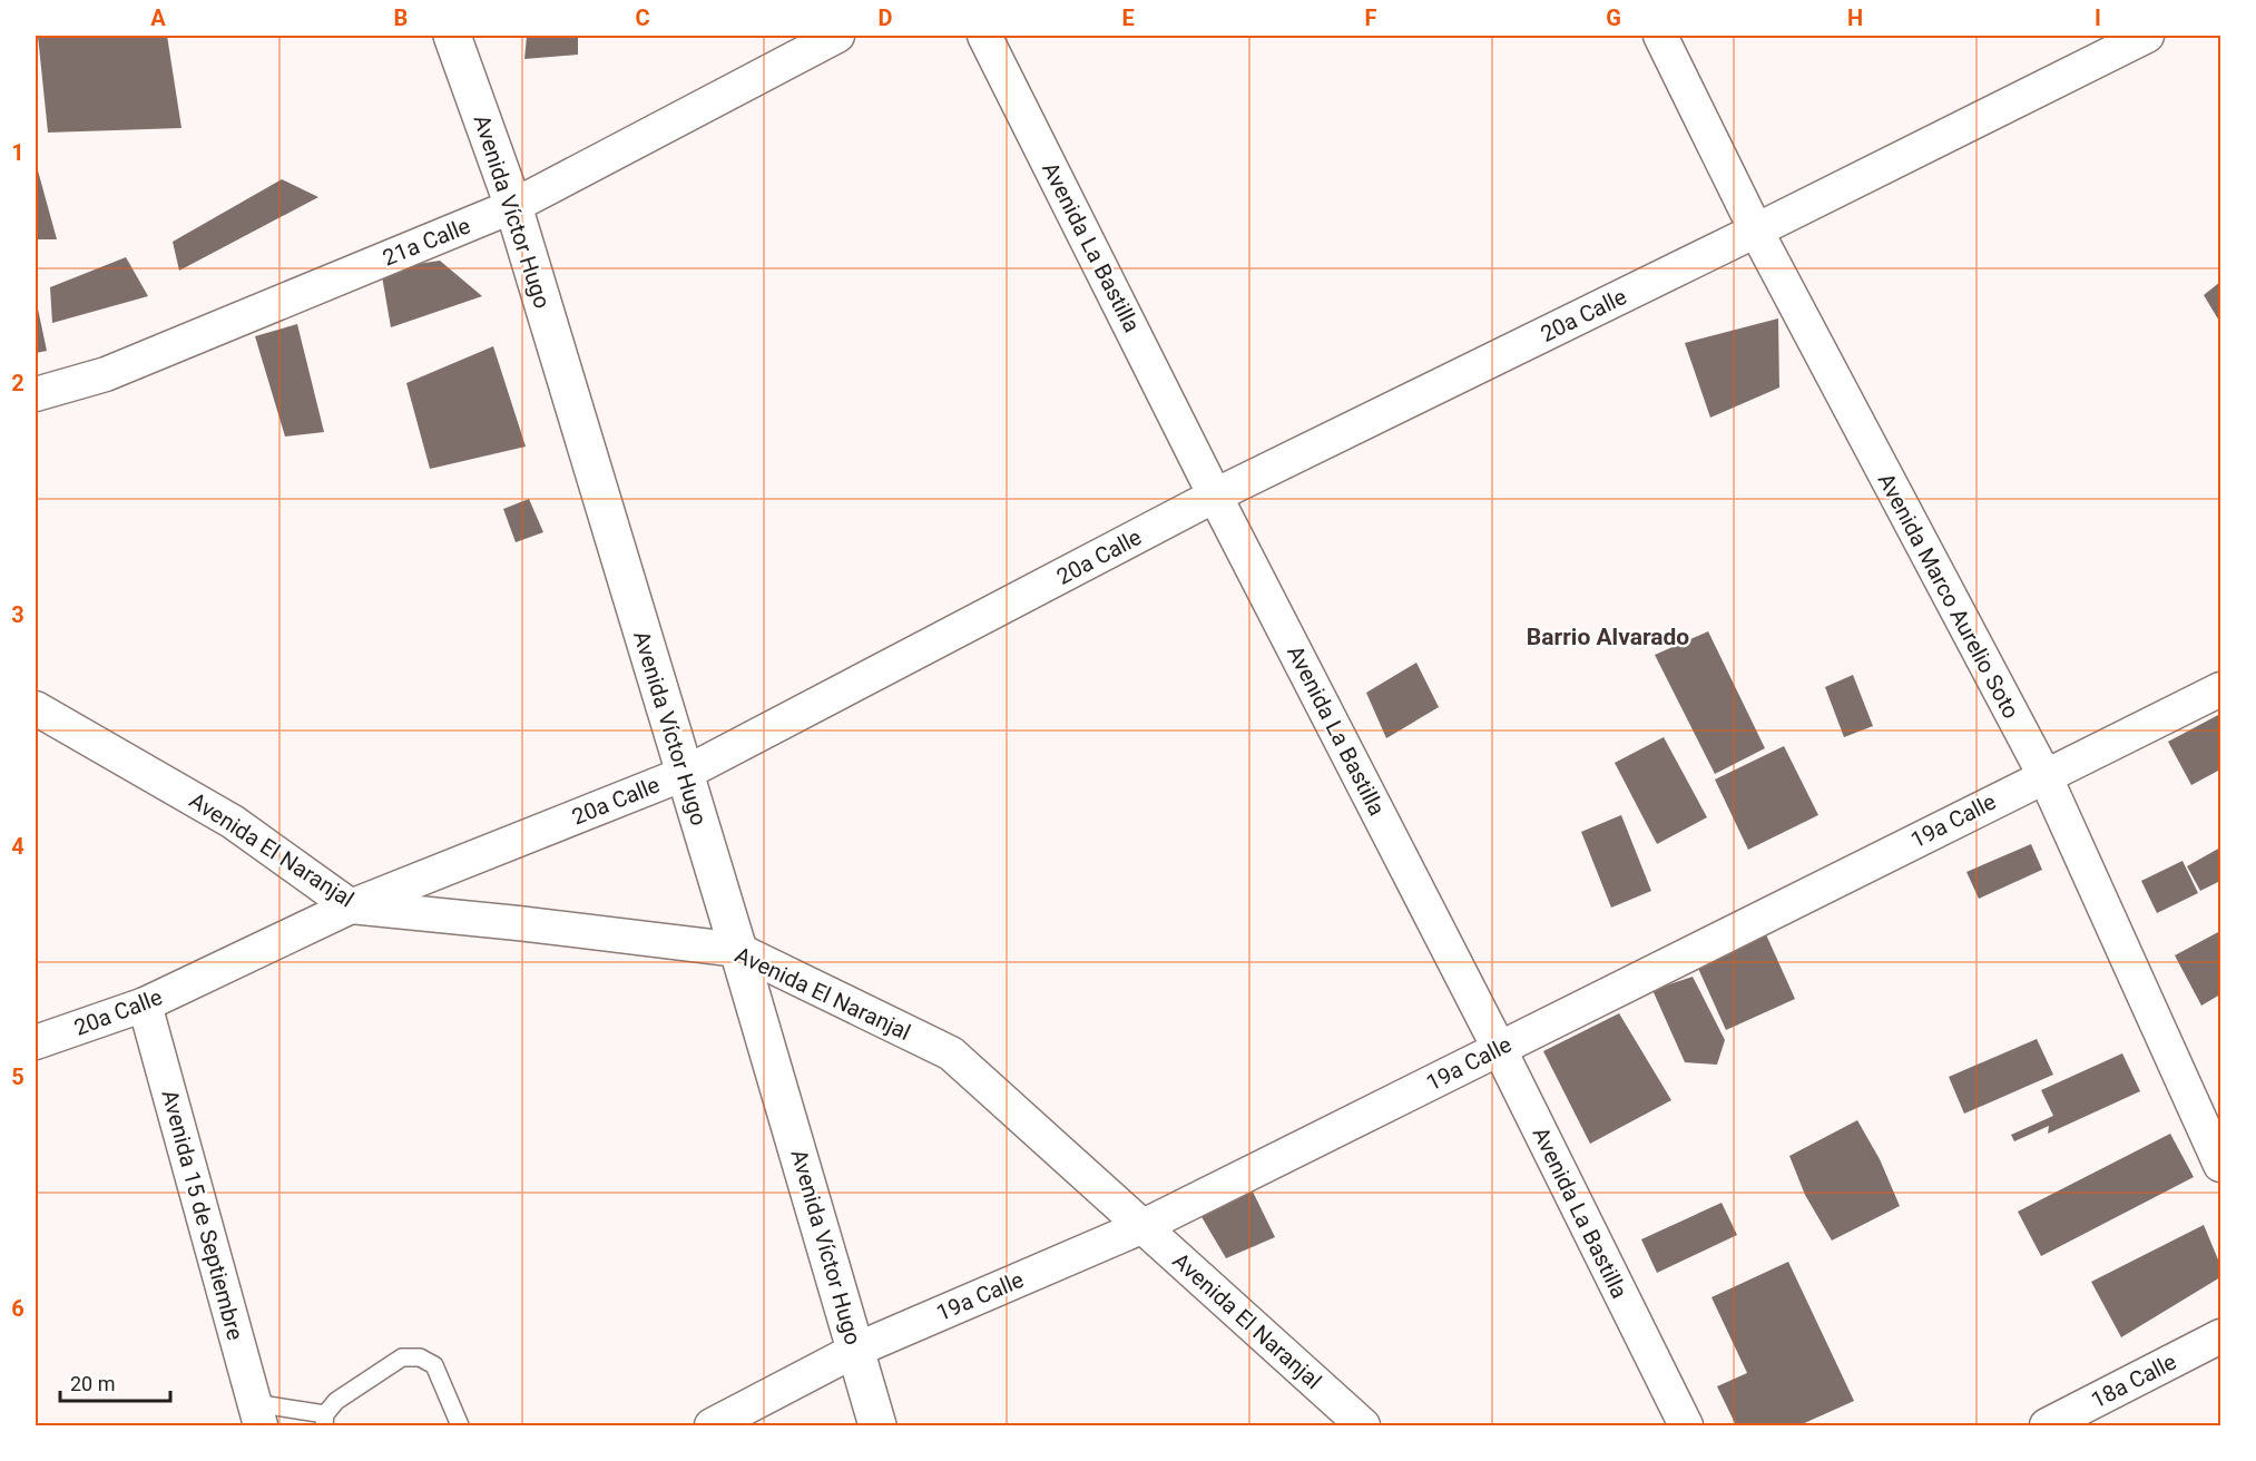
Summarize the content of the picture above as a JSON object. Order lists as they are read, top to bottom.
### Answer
{
  "streets": {
    "street": [
      "Avenida Víctor Hugo",
      "21a Calle",
      "Avenida La Bastilla",
      "20a Calle",
      "Avenida Marco Aurelio Soto",
      "19a Calle",
      "Avenida El Naranjal",
      "Avenida 15 de Septiembre",
      "18a Calle"
    ]
  },
  "crossings": [
    ["Avenida Víctor Hugo", "21a Calle"],
    ["Avenida Víctor Hugo", "20a Calle"],
    ["Avenida Víctor Hugo", "19a Calle"],
    ["Avenida Víctor Hugo", "Avenida El Naranjal"],
    ["Avenida La Bastilla", "20a Calle"],
    ["Avenida La Bastilla", "19a Calle"],
    ["20a Calle", "Avenida Marco Aurelio Soto"],
    ["20a Calle", "Avenida El Naranjal"],
    ["20a Calle", "Avenida 15 de Septiembre"],
    ["Avenida Marco Aurelio Soto", "19a Calle"],
    ["19a Calle", "Avenida El Naranjal"]
  ],
  "districts": ["Barrio Alvarado"],
  "scale_bar": "20 m",
  "grid": {
    "columns": [
      "A",
      "B",
      "C",
      "D",
      "E",
      "F",
      "G",
      "H",
      "I"
    ],
    "rows": [
      "1",
      "2",
      "3",
      "4",
      "5",
      "6"
    ]
  }
}
